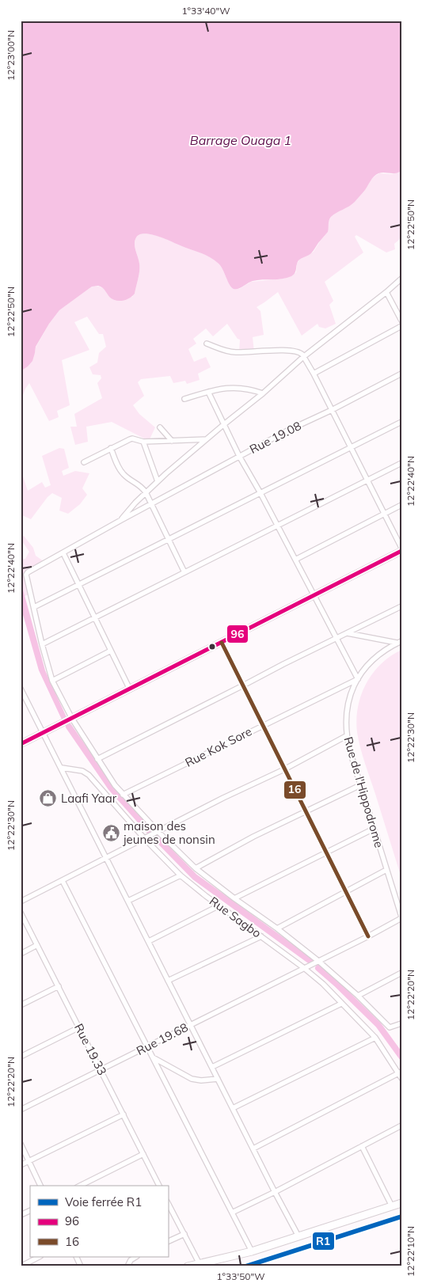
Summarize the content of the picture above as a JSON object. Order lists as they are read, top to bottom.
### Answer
{
  "streets": {
    "street": [
      "Rue 19.08",
      "Rue Kok Sore",
      "Rue de l'Hippodrome",
      "Rue Sagbo",
      "Rue 19.68",
      "Rue 19.33"
    ]
  },
  "crossings": [
    ["Rue Kok Sore", "Rue de l'Hippodrome"],
    ["Rue de l'Hippodrome", "Rue 19.68"],
    ["Rue Sagbo", "Rue 19.68"],
    ["Rue 19.68", "Rue 19.33"]
  ],
  "water": ["Barrage Ouaga 1"],
  "places": {
    "shop": ["Laafi Yaar"],
    "public building": ["maison des jeunes de nonsin"]
  },
  "lines": ["transit line 96", "transit line 16", "rail line R1"],
  "legend": ["Voie ferrée R1", "96", "16"],
  "coordinates": [
    "1°33'40\"W",
    "12°23'00\"N",
    "12°22'50\"N",
    "12°22'40\"N",
    "12°22'30\"N",
    "12°22'20\"N",
    "12°22'10\"N",
    "1°33'50\"W"
  ]
}
